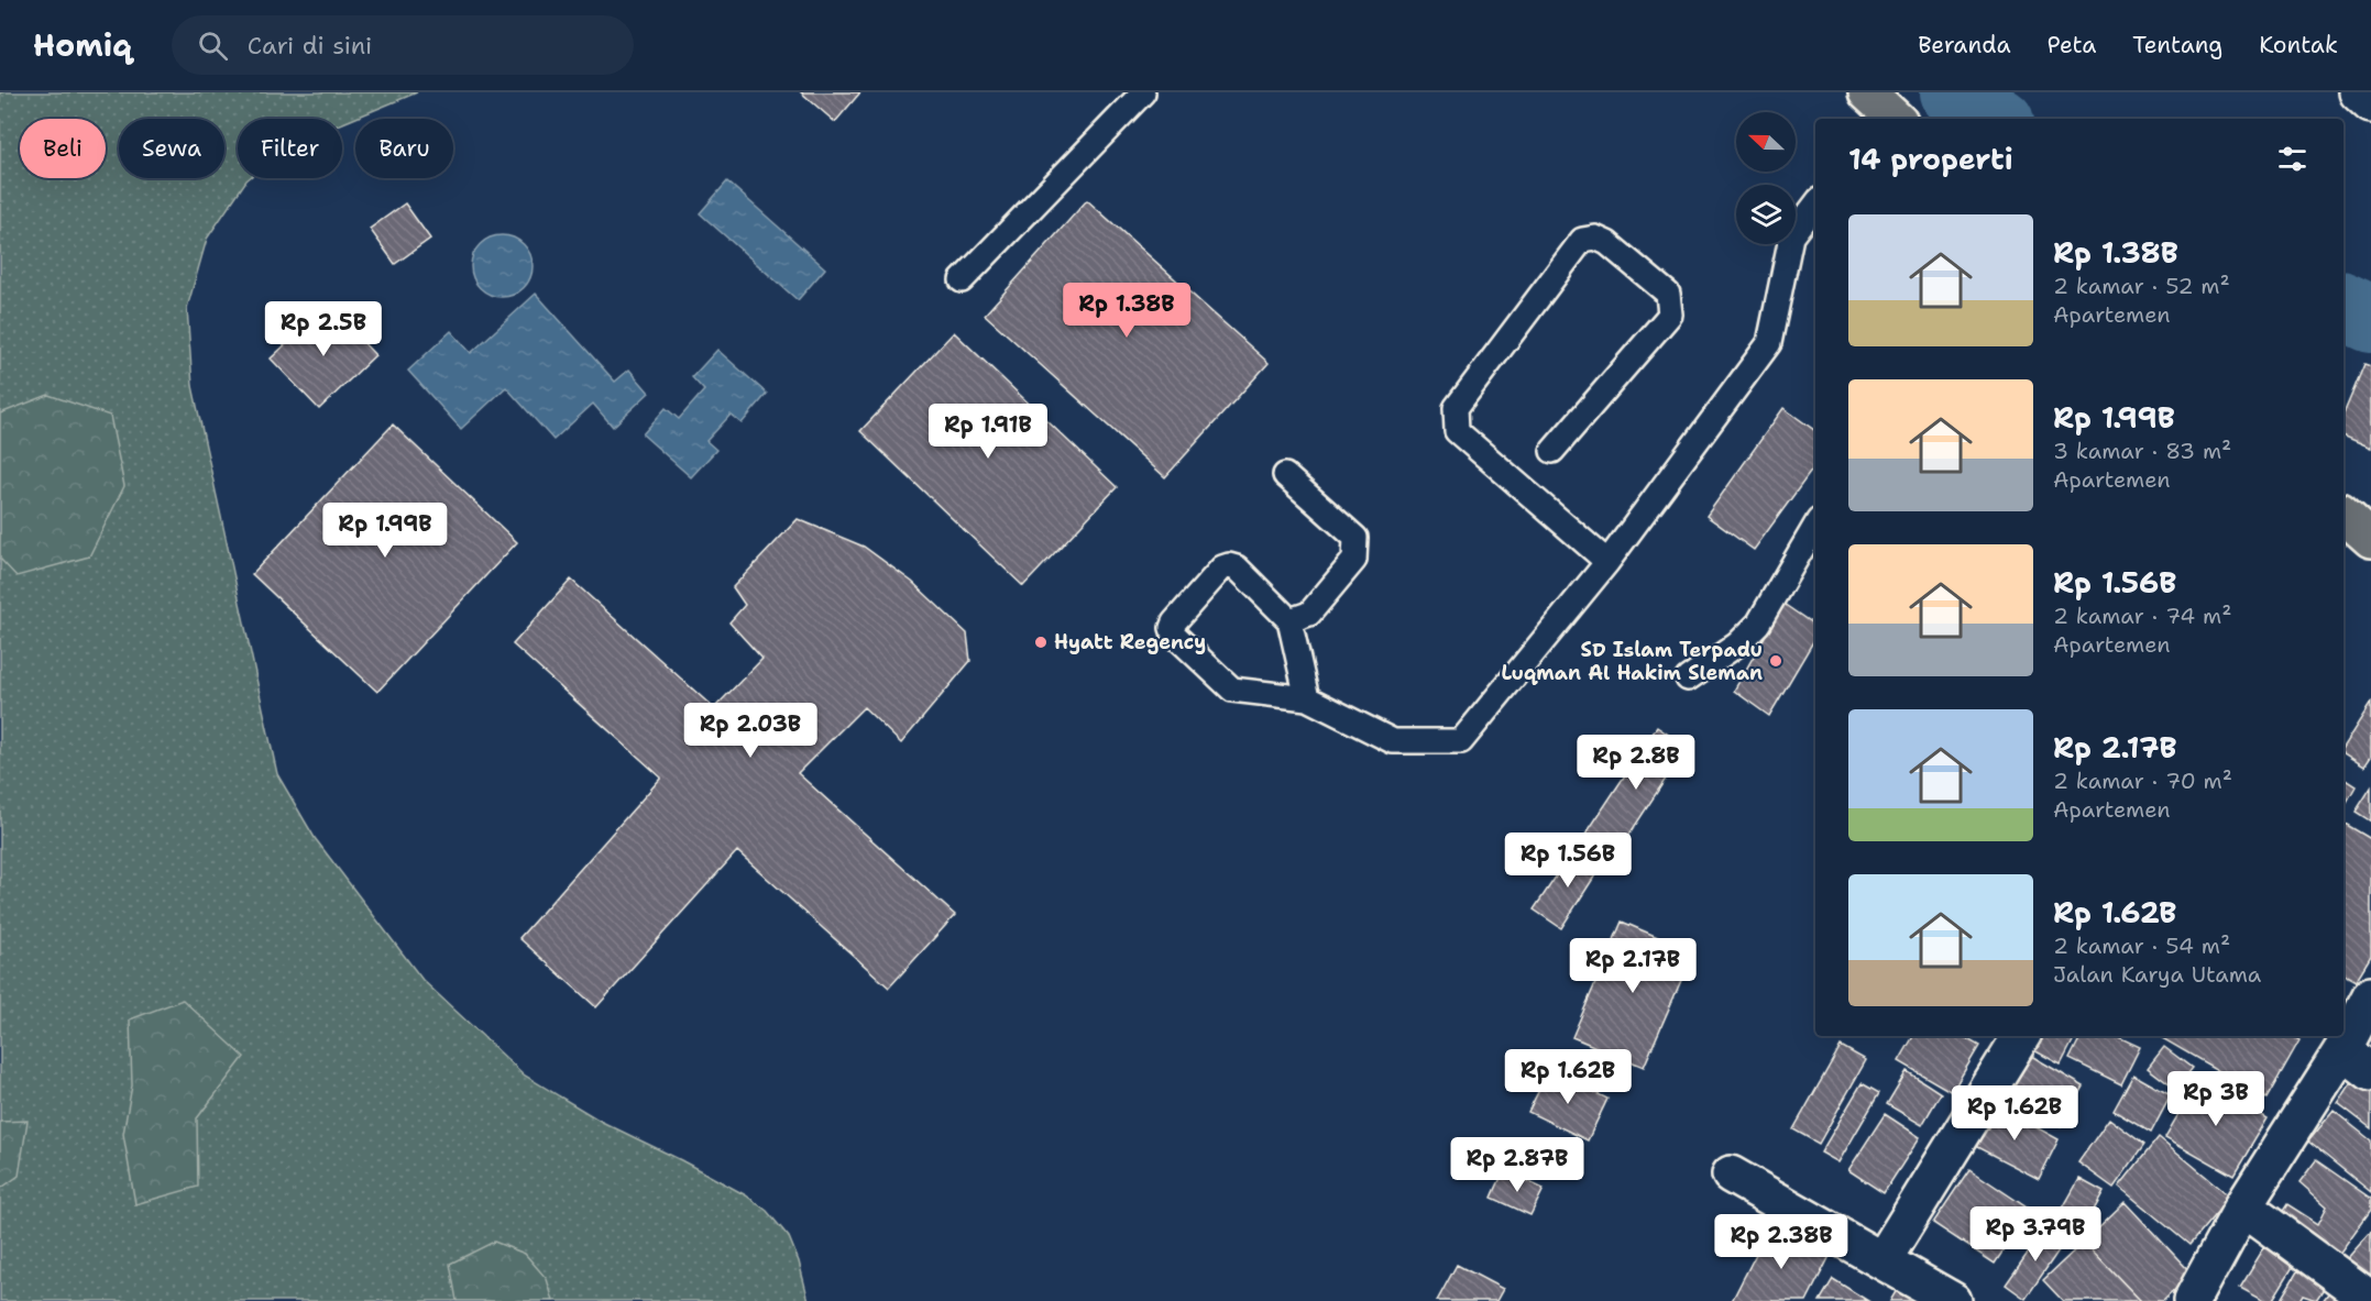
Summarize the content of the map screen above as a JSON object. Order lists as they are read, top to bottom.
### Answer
{
  "places": ["Hyatt Regency", "SD Islam Terpadu Luqman Al Hakim Sleman"],
  "north": "left",
  "page": {
    "header": "Homiq",
    "search": "Cari di sini",
    "nav": [
      "Beranda",
      "Peta",
      "Tentang",
      "Kontak"
    ],
    "chip": [
      "Beli",
      "Sewa",
      "Filter",
      "Baru"
    ],
    "heading": "14 properti",
    "list": [
      {
        "name": "Rp 1.38B",
        "note": "2 kamar · 52 m² · Apartemen"
      },
      {
        "name": "Rp 1.99B",
        "note": "3 kamar · 83 m² · Apartemen"
      },
      {
        "name": "Rp 1.56B",
        "note": "2 kamar · 74 m² · Apartemen"
      },
      {
        "name": "Rp 2.17B",
        "note": "2 kamar · 70 m² · Apartemen"
      },
      {
        "name": "Rp 1.62B",
        "note": "2 kamar · 54 m² · Jalan Karya Utama"
      }
    ],
    "price": [
      "Rp 1.38B",
      "Rp 2.5B",
      "Rp 1.91B",
      "Rp 1.99B",
      "Rp 2.03B",
      "Rp 2.8B",
      "Rp 1.56B",
      "Rp 2.17B",
      "Rp 1.62B",
      "Rp 3B",
      "Rp 1.62B",
      "Rp 2.87B",
      "Rp 3.79B",
      "Rp 2.38B"
    ]
  }
}
